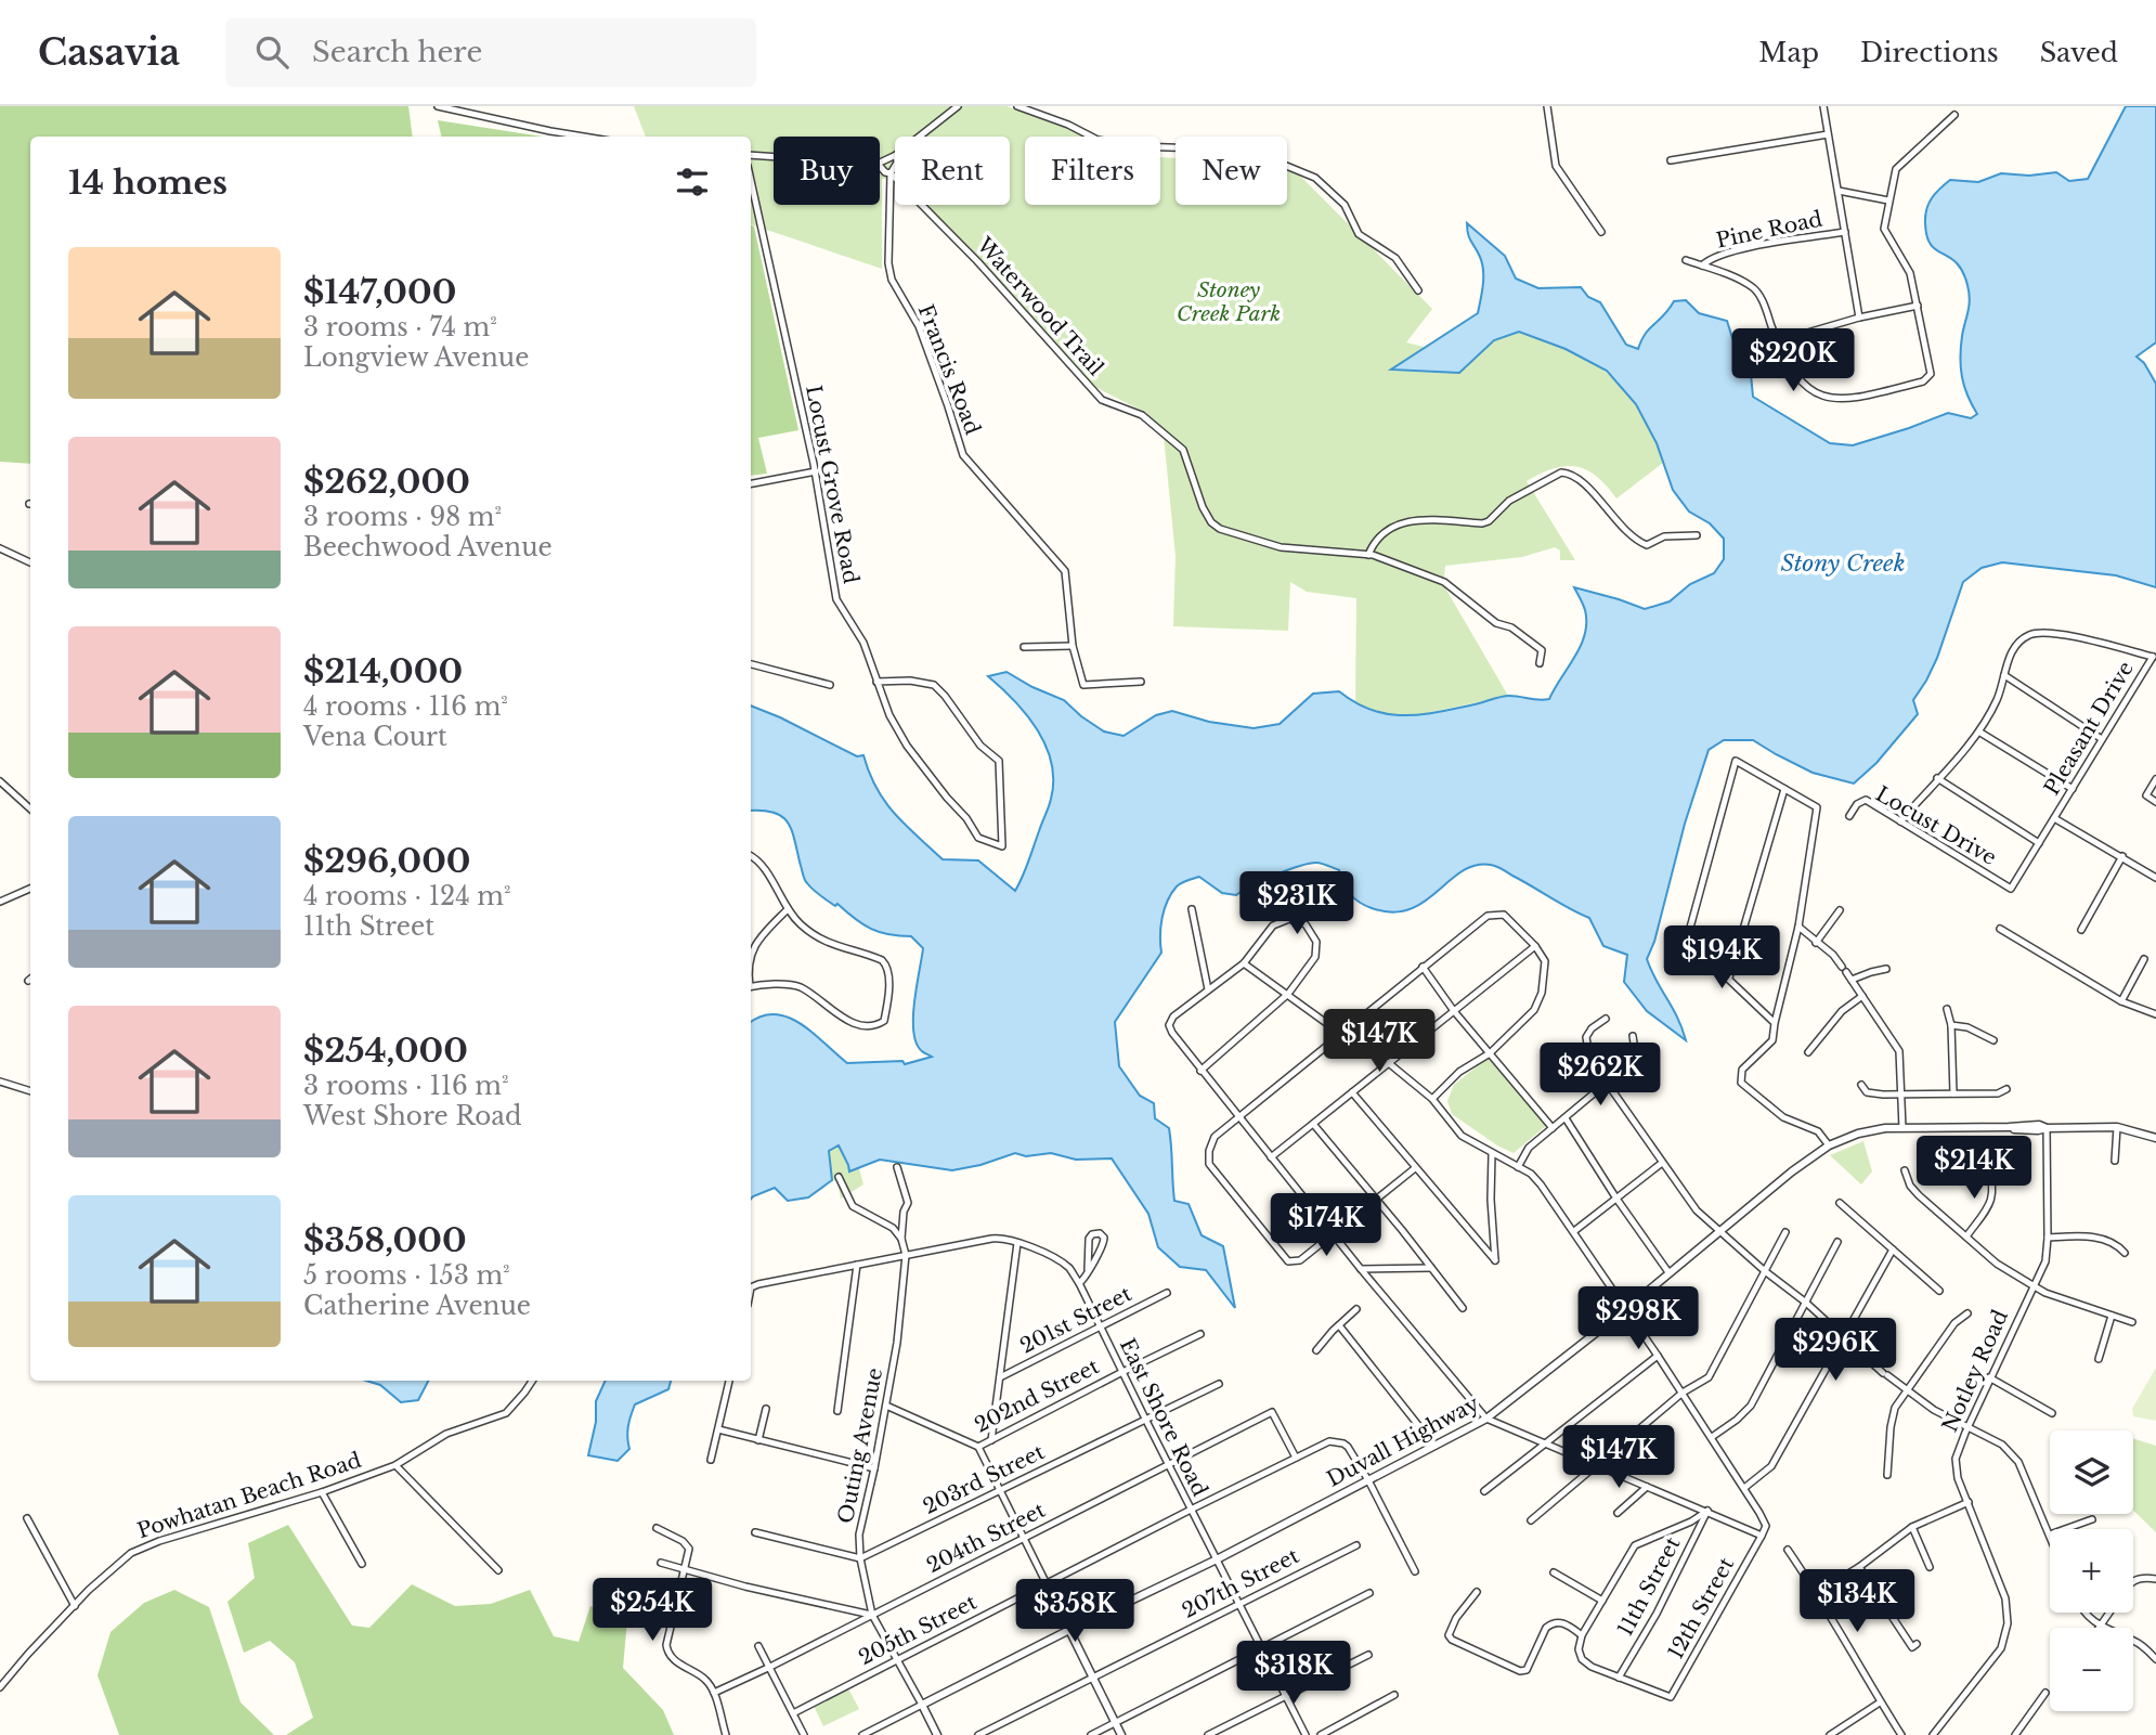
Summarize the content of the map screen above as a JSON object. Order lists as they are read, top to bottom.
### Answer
{
  "streets": {
    "street": [
      "Pine Road",
      "Waterwood Trail",
      "Francis Road",
      "Locust Grove Road",
      "Pleasant Drive",
      "Locust Drive",
      "201st Street",
      "Notley Road",
      "202nd Street",
      "East Shore Road",
      "Duvall Highway",
      "Outing Avenue",
      "203rd Street",
      "Powhatan Beach Road",
      "204th Street",
      "207th Street",
      "11th Street",
      "12th Street",
      "205th Street"
    ]
  },
  "crossings": [
    ["Waterwood Trail", "Francis Road"],
    ["Pleasant Drive", "Locust Drive"],
    ["201st Street", "East Shore Road"],
    ["Notley Road", "Duvall Highway"],
    ["202nd Street", "East Shore Road"],
    ["202nd Street", "Outing Avenue"],
    ["East Shore Road", "Duvall Highway"],
    ["East Shore Road", "Outing Avenue"],
    ["East Shore Road", "203rd Street"],
    ["East Shore Road", "204th Street"],
    ["East Shore Road", "207th Street"],
    ["East Shore Road", "205th Street"],
    ["Duvall Highway", "Outing Avenue"],
    ["Duvall Highway", "205th Street"],
    ["Outing Avenue", "203rd Street"],
    ["Outing Avenue", "204th Street"],
    ["Outing Avenue", "205th Street"],
    ["204th Street", "205th Street"],
    ["11th Street", "12th Street"]
  ],
  "water": ["Stony Creek"],
  "parks": ["Stoney Creek Park"],
  "page": {
    "header": "Casavia",
    "search": "Search here",
    "nav": ["Map", "Directions", "Saved"],
    "chip": [
      "Buy",
      "Rent",
      "Filters",
      "New"
    ],
    "heading": "14 homes",
    "list": [
      {
        "name": "$147,000",
        "note": "3 rooms · 74 m² · Longview Avenue"
      },
      {
        "name": "$262,000",
        "note": "3 rooms · 98 m² · Beechwood Avenue"
      },
      {
        "name": "$214,000",
        "note": "4 rooms · 116 m² · Vena Court"
      },
      {
        "name": "$296,000",
        "note": "4 rooms · 124 m² · 11th Street"
      },
      {
        "name": "$254,000",
        "note": "3 rooms · 116 m² · West Shore Road"
      },
      {
        "name": "$358,000",
        "note": "5 rooms · 153 m² · Catherine Avenue"
      }
    ],
    "price": [
      "$220K",
      "$231K",
      "$194K",
      "$147K",
      "$262K",
      "$214K",
      "$174K",
      "$298K",
      "$296K",
      "$147K",
      "$134K",
      "$254K",
      "$358K",
      "$318K"
    ],
    "map_buttons": ["+", "−"]
  }
}
